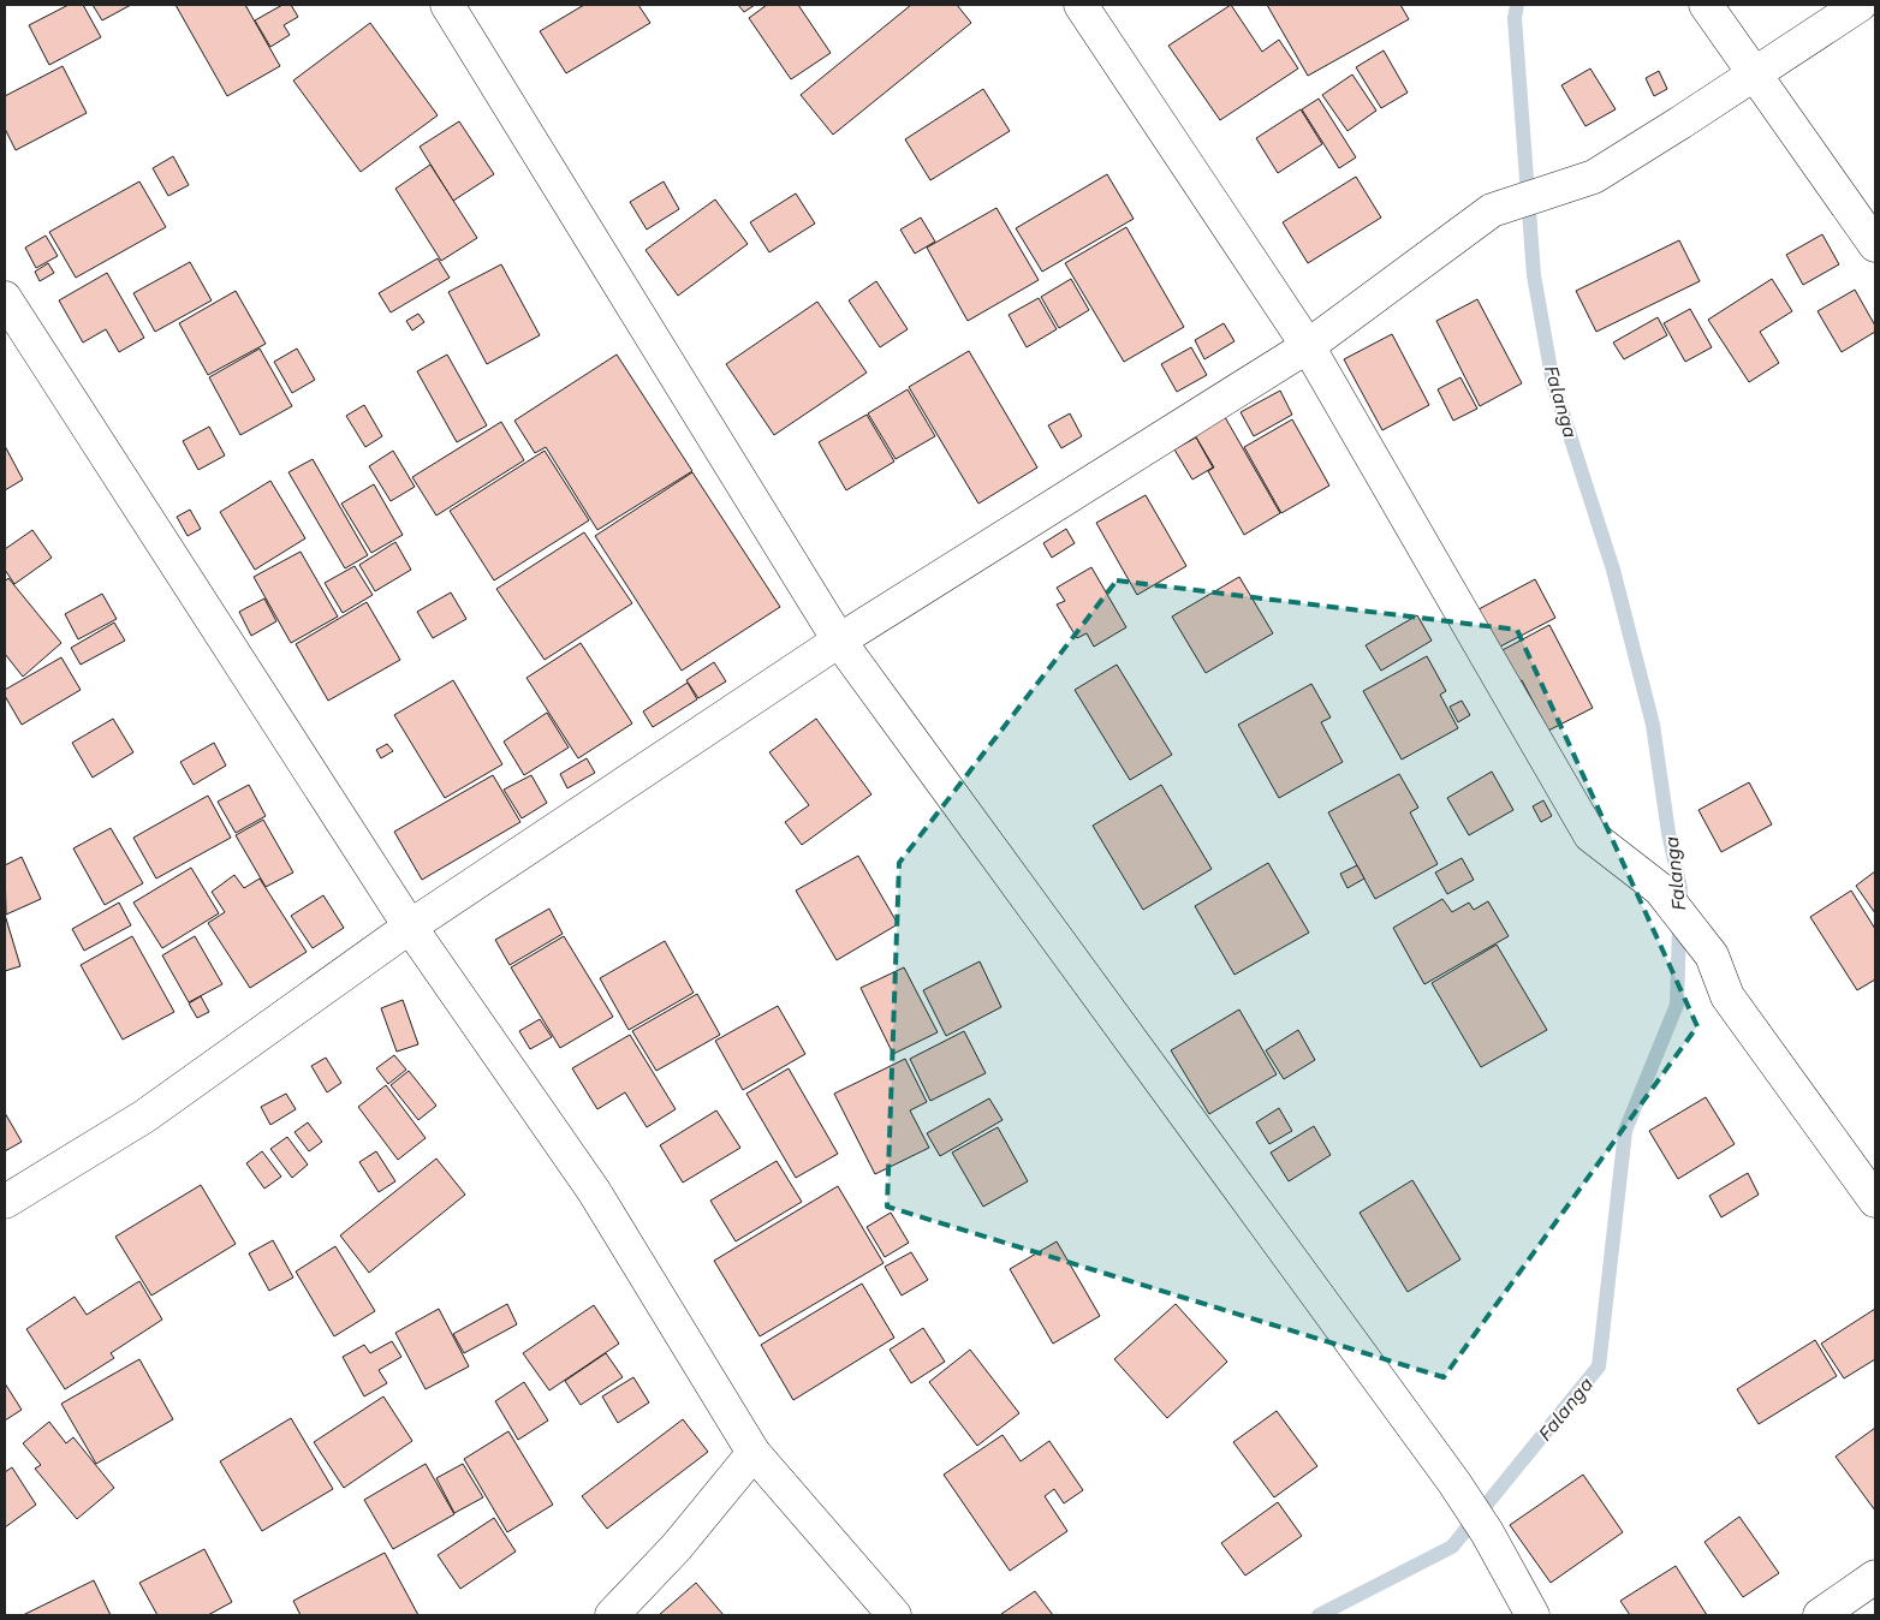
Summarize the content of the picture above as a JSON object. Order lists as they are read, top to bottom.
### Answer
{
  "water": ["Falanga"]
}
